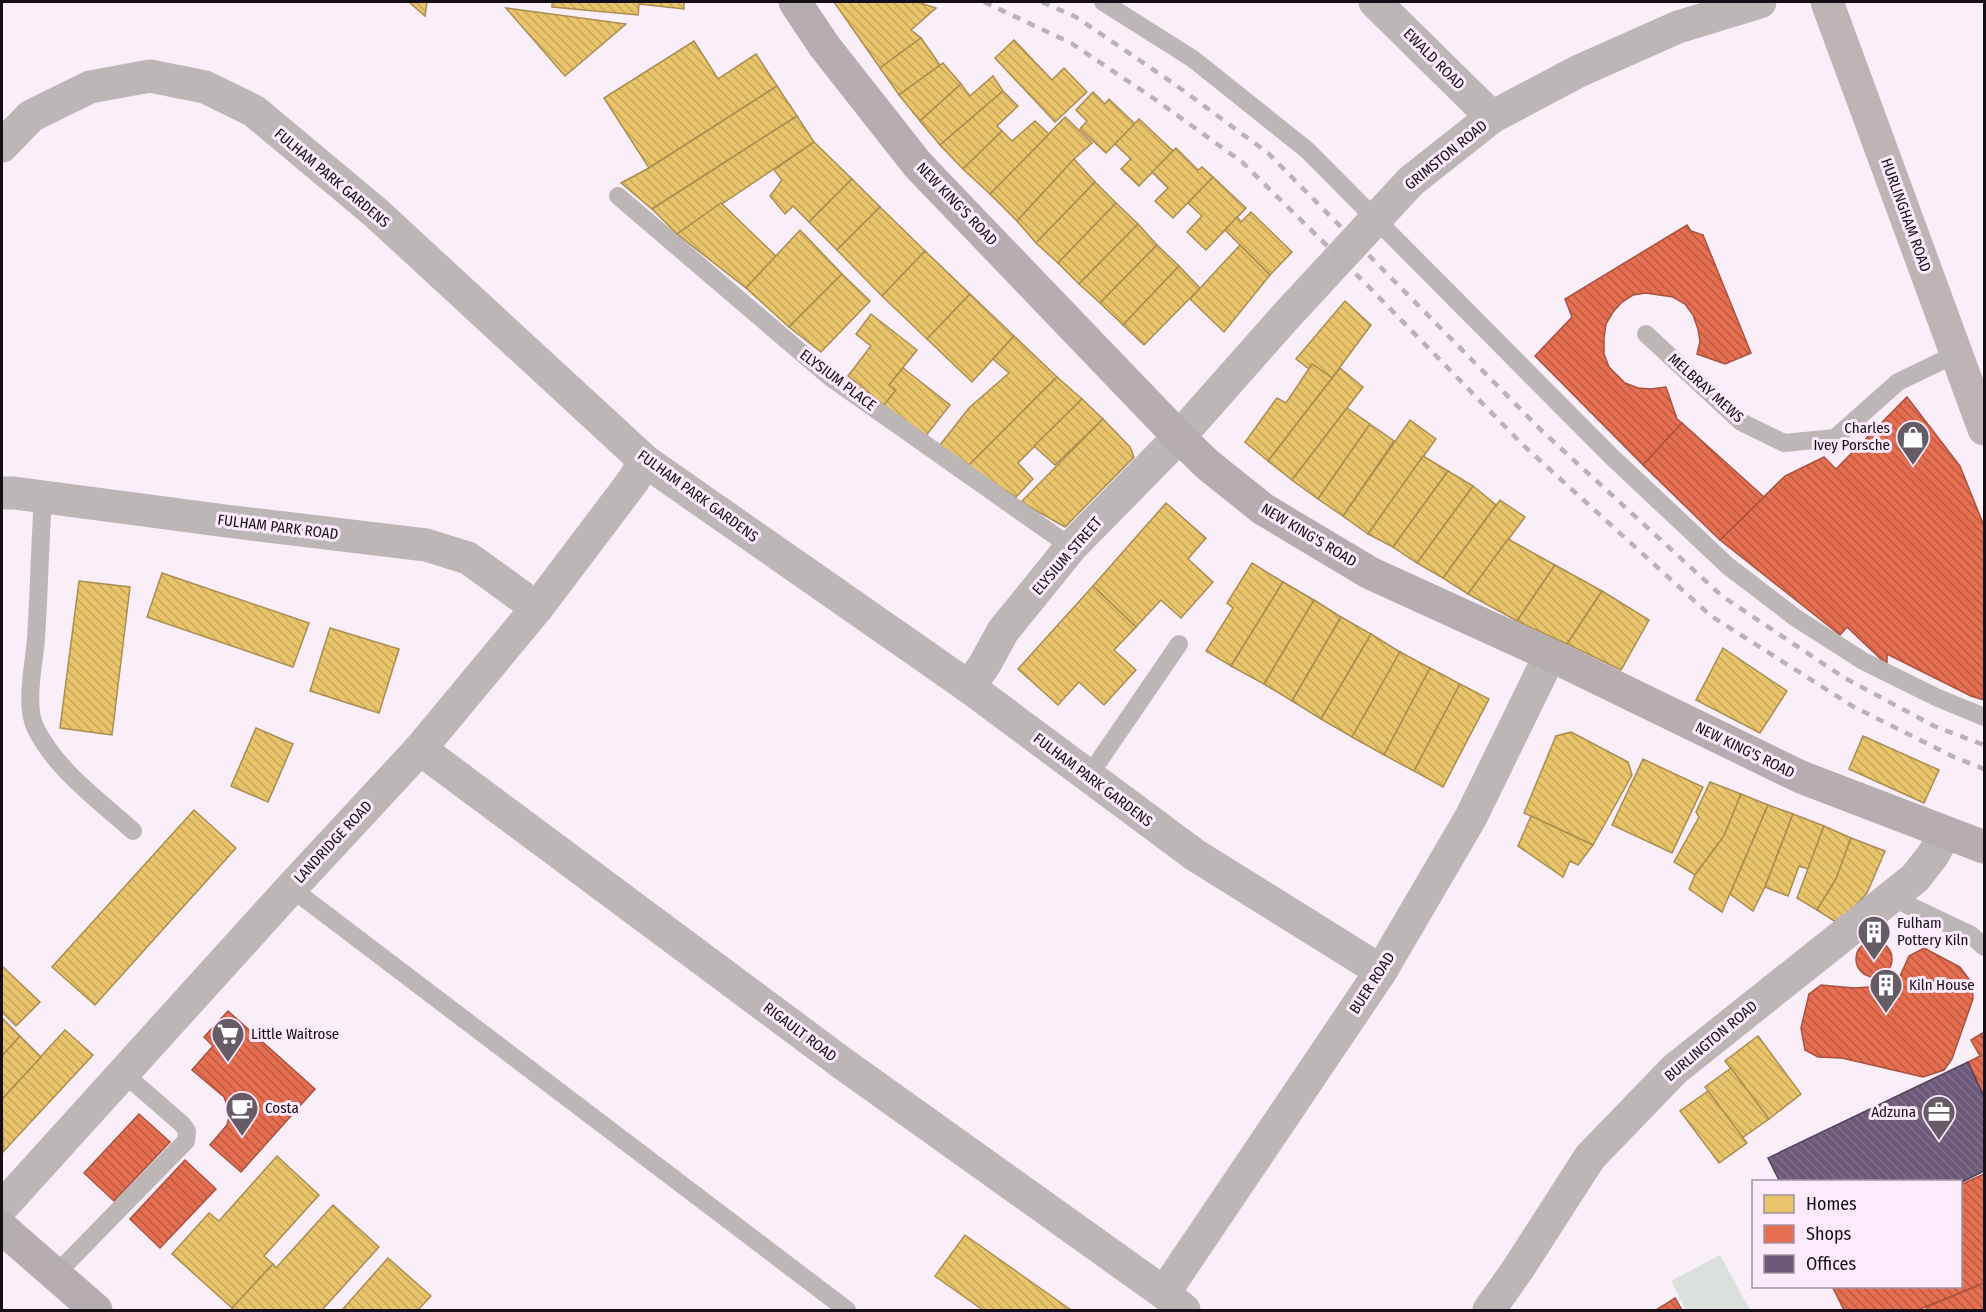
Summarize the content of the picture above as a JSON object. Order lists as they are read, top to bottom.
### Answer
{
  "streets": {
    "main road": ["NEW KING'S ROAD"],
    "street": [
      "EWALD ROAD",
      "GRIMSTON ROAD",
      "FULHAM PARK GARDENS",
      "HURLINGHAM ROAD",
      "FULHAM PARK ROAD",
      "ELYSIUM STREET",
      "LANDRIDGE ROAD",
      "BUER ROAD",
      "RIGAULT ROAD",
      "BURLINGTON ROAD"
    ],
    "lane": ["ELYSIUM PLACE", "MELBRAY MEWS"]
  },
  "crossings": [
    ["EWALD ROAD", "GRIMSTON ROAD"],
    ["GRIMSTON ROAD", "NEW KING'S ROAD"],
    ["GRIMSTON ROAD", "ELYSIUM STREET"],
    ["FULHAM PARK GARDENS", "ELYSIUM STREET"],
    ["FULHAM PARK GARDENS", "LANDRIDGE ROAD"],
    ["FULHAM PARK GARDENS", "BUER ROAD"],
    ["NEW KING'S ROAD", "ELYSIUM STREET"],
    ["NEW KING'S ROAD", "BUER ROAD"],
    ["NEW KING'S ROAD", "BURLINGTON ROAD"],
    ["HURLINGHAM ROAD", "MELBRAY MEWS"],
    ["ELYSIUM PLACE", "ELYSIUM STREET"],
    ["FULHAM PARK ROAD", "LANDRIDGE ROAD"],
    ["LANDRIDGE ROAD", "RIGAULT ROAD"],
    ["BUER ROAD", "RIGAULT ROAD"]
  ],
  "places": {
    "shop": ["Charles Ivey Porsche"],
    "building": ["Fulham Pottery Kiln", "Kiln House"],
    "supermarket": ["Little Waitrose"],
    "cafe": ["Costa"],
    "office": ["Adzuna"]
  },
  "legend": ["Homes", "Shops", "Offices"]
}
